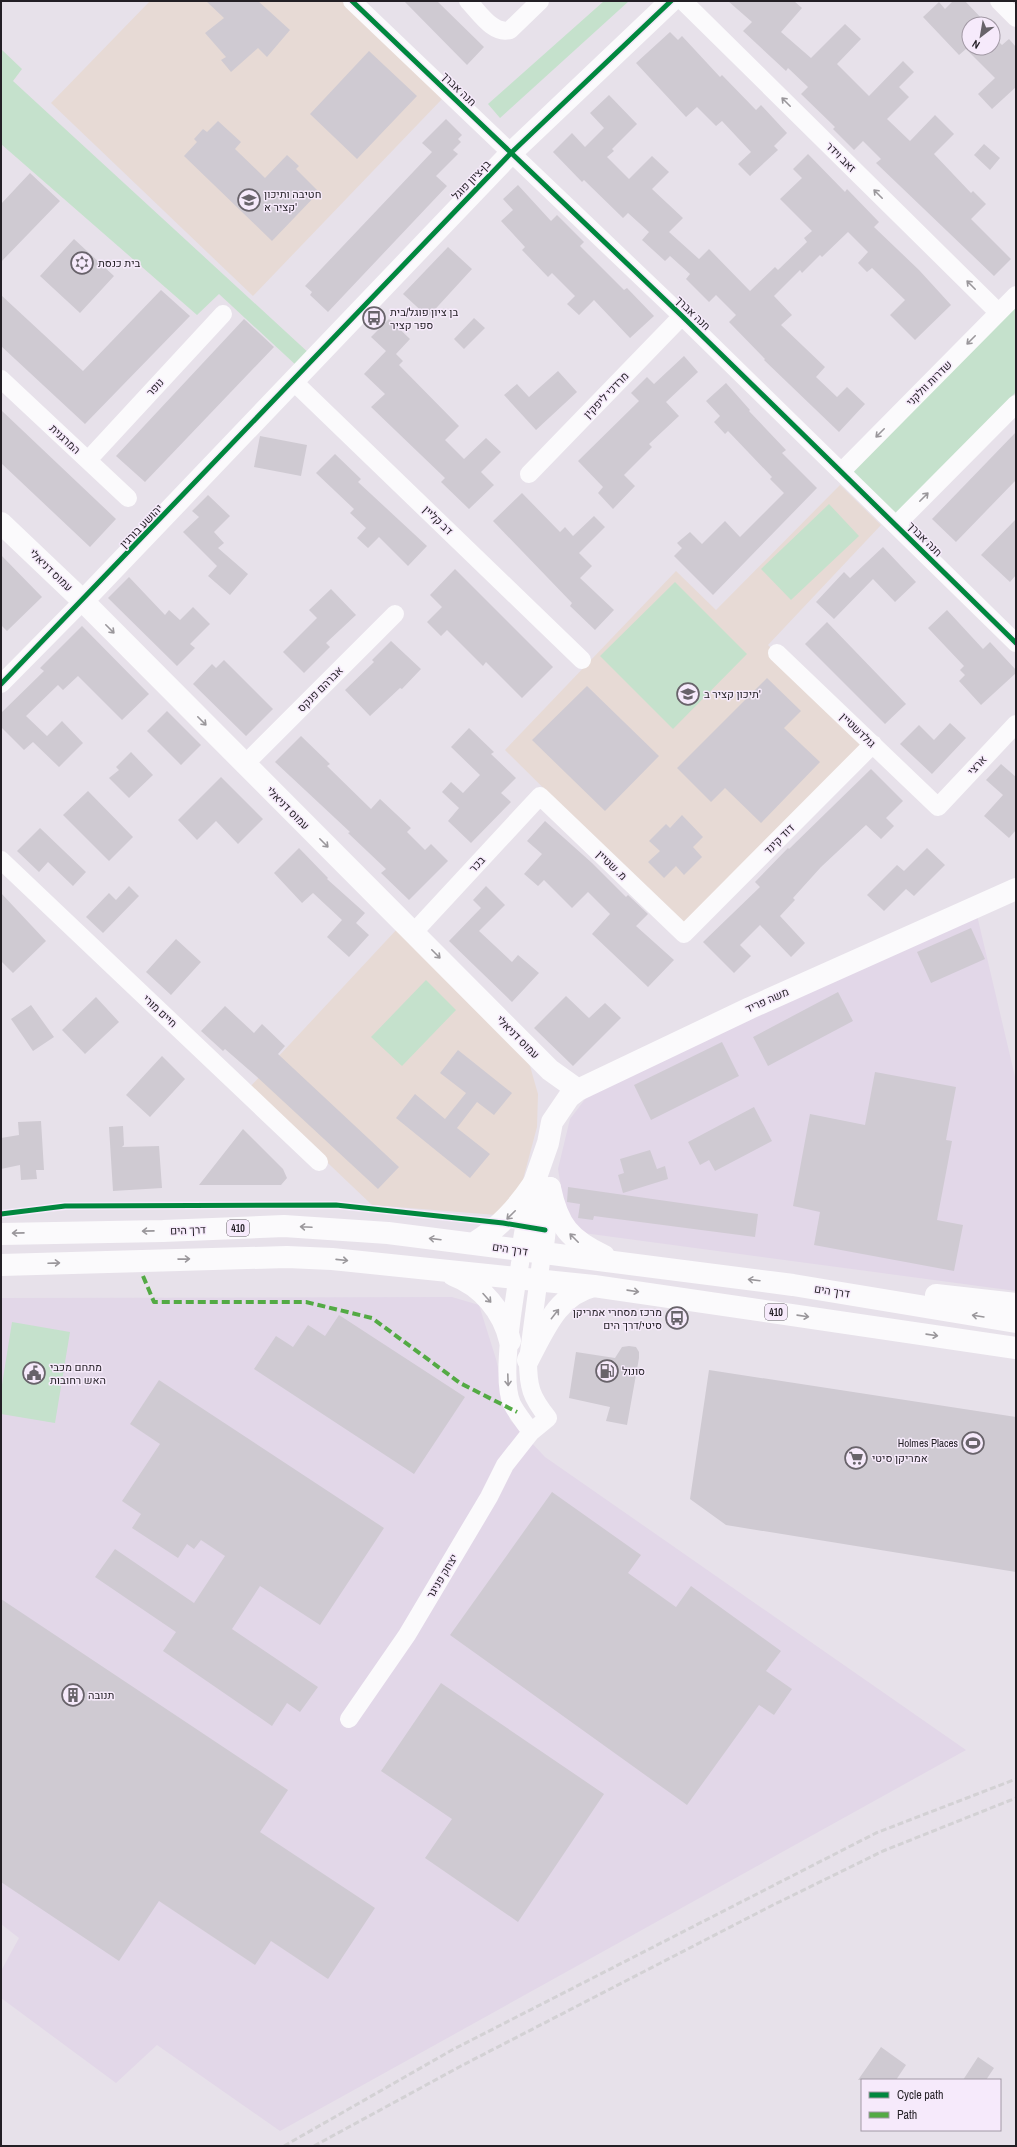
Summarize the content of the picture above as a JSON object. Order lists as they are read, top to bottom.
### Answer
{
  "streets": {
    "main road": [
      "בן-ציון פוגל",
      "יהושע בורגין",
      "עמוס דניאלי",
      "משה פריד",
      "410",
      "דרך הים"
    ],
    "street": [
      "חנה אברך",
      "זאב וידר",
      "שדרות וולקני",
      "נופר",
      "מרדכי ליפקין",
      "המרגנית",
      "דב קליין",
      "אברהם פנקס",
      "גולדשטיין",
      "ארצי",
      "דוד קינד",
      "בכר",
      "מ. שטיין",
      "חיים מורי",
      "יצחק פניגר"
    ]
  },
  "crossings": [
    ["חנה אברך", "בן-ציון פוגל"],
    ["חנה אברך", "שדרות וולקני"],
    ["חנה אברך", "מרדכי ליפקין"],
    ["זאב וידר", "שדרות וולקני"],
    ["בן-ציון פוגל", "דב קליין"],
    ["בן-ציון פוגל", "יהושע בורגין"],
    ["נופר", "המרגנית"],
    ["דב קליין", "יהושע בורגין"],
    ["יהושע בורגין", "עמוס דניאלי"],
    ["עמוס דניאלי", "אברהם פנקס"],
    ["עמוס דניאלי", "בכר"],
    ["עמוס דניאלי", "משה פריד"],
    ["גולדשטיין", "ארצי"],
    ["גולדשטיין", "דוד קינד"],
    ["דוד קינד", "מ. שטיין"],
    ["בכר", "מ. שטיין"],
    ["משה פריד", "דרך הים"],
    ["משה פריד", "יצחק פניגר"],
    ["410", "יצחק פניגר"],
    ["דרך הים", "יצחק פניגר"]
  ],
  "one_way": ["זאב וידר", "עמוס דניאלי"],
  "places": {
    "school or university": ["חטיבה ותיכון קציר א'", "תיכון קציר ב'"],
    "synagogue": ["בית כנסת"],
    "bus stop": ["בן ציון פוגל/בית ספר קציר", "מרכז מסחרי אמריקן סיטי/דרך הים"],
    "fuel station": ["סונול"],
    "public building": ["מתחם מכבי האש רחובות"],
    "sports": ["Holmes Places"],
    "supermarket": ["אמריקן סיטי"],
    "building": ["תנובה"]
  },
  "legend": ["Cycle path", "Path"],
  "north": "bottom left"
}
